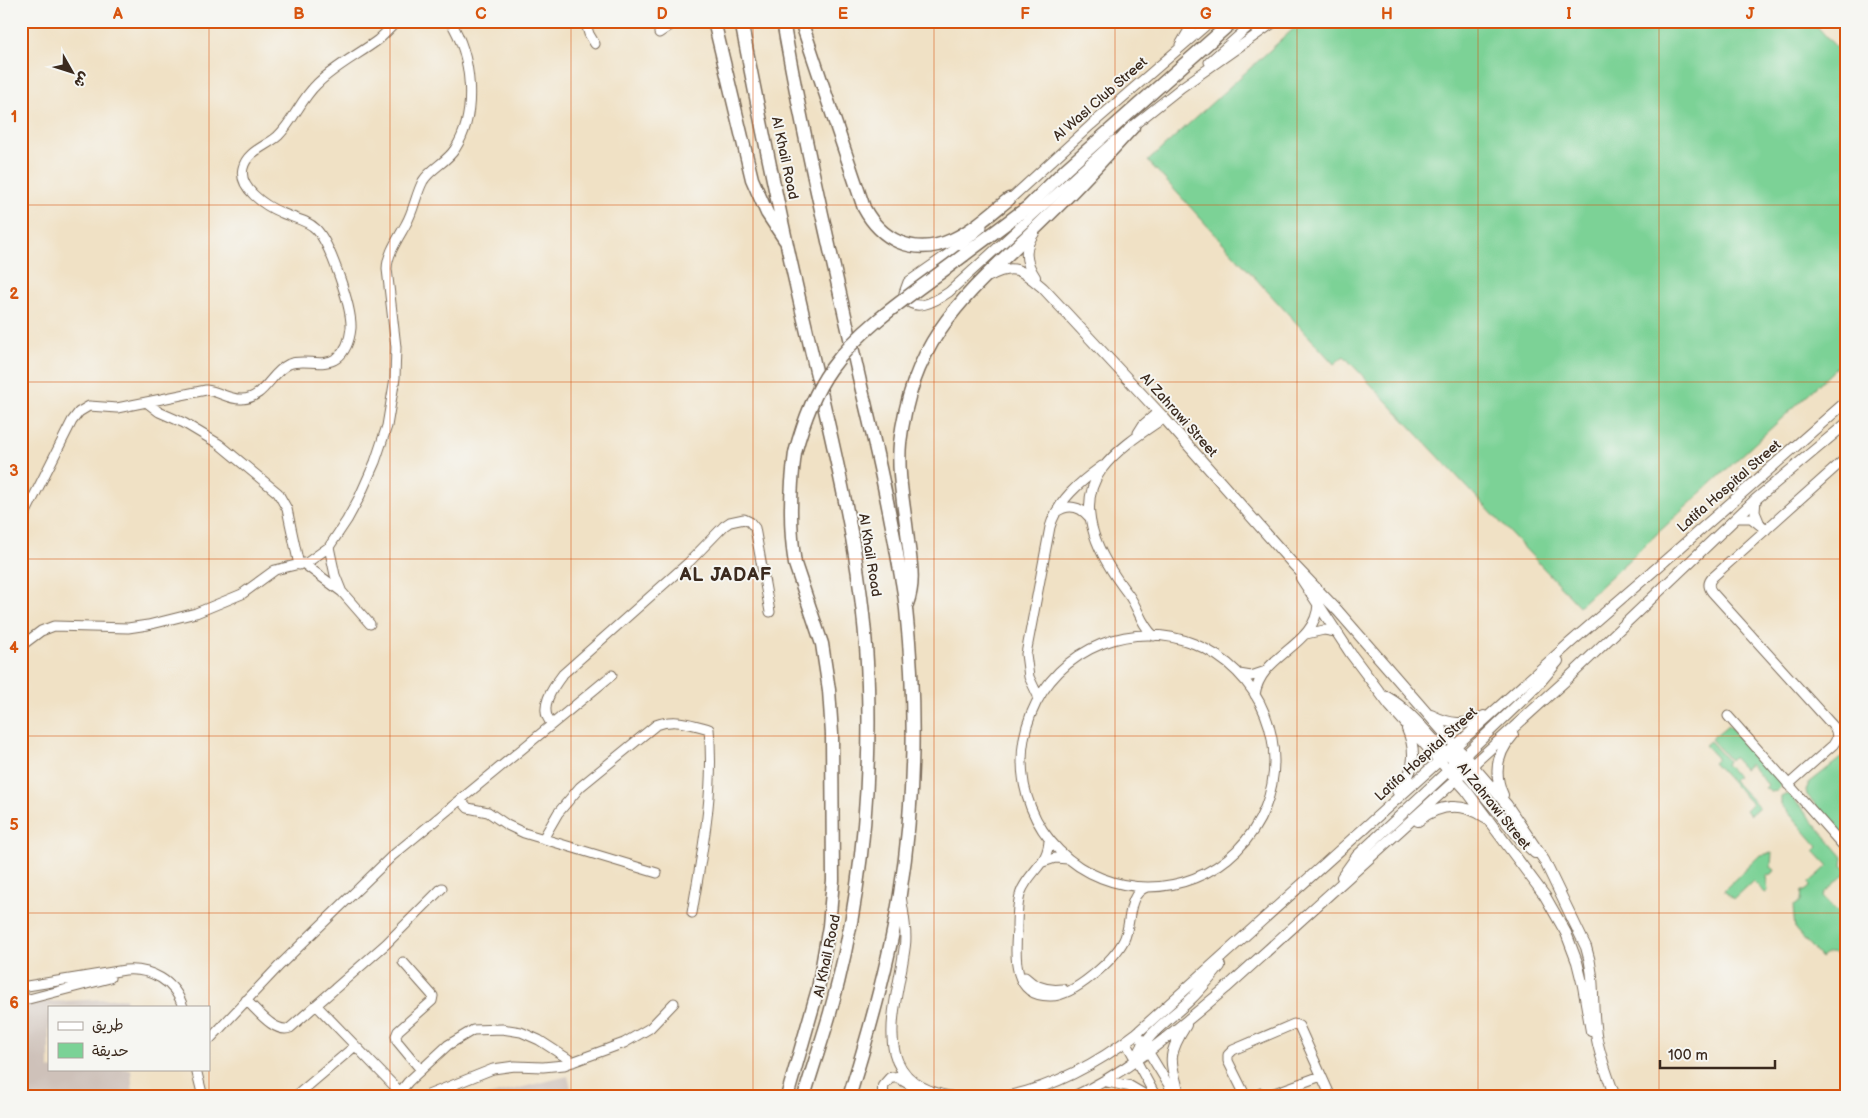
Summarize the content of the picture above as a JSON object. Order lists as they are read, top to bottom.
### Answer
{
  "streets": {
    "highway": ["Al Khail Road"],
    "main road": ["Al Zahrawi Street", "Latifa Hospital Street"],
    "street": ["Al Wasl Club Street"]
  },
  "crossings": [
    ["Al Zahrawi Street", "Latifa Hospital Street"]
  ],
  "districts": ["AL JADAF"],
  "legend": ["طريق", "حديقة"],
  "scale_bar": "100 m",
  "north": "bottom right",
  "grid": {
    "columns": [
      "A",
      "B",
      "C",
      "D",
      "E",
      "F",
      "G",
      "H",
      "I",
      "J"
    ],
    "rows": [
      "1",
      "2",
      "3",
      "4",
      "5",
      "6"
    ]
  }
}
